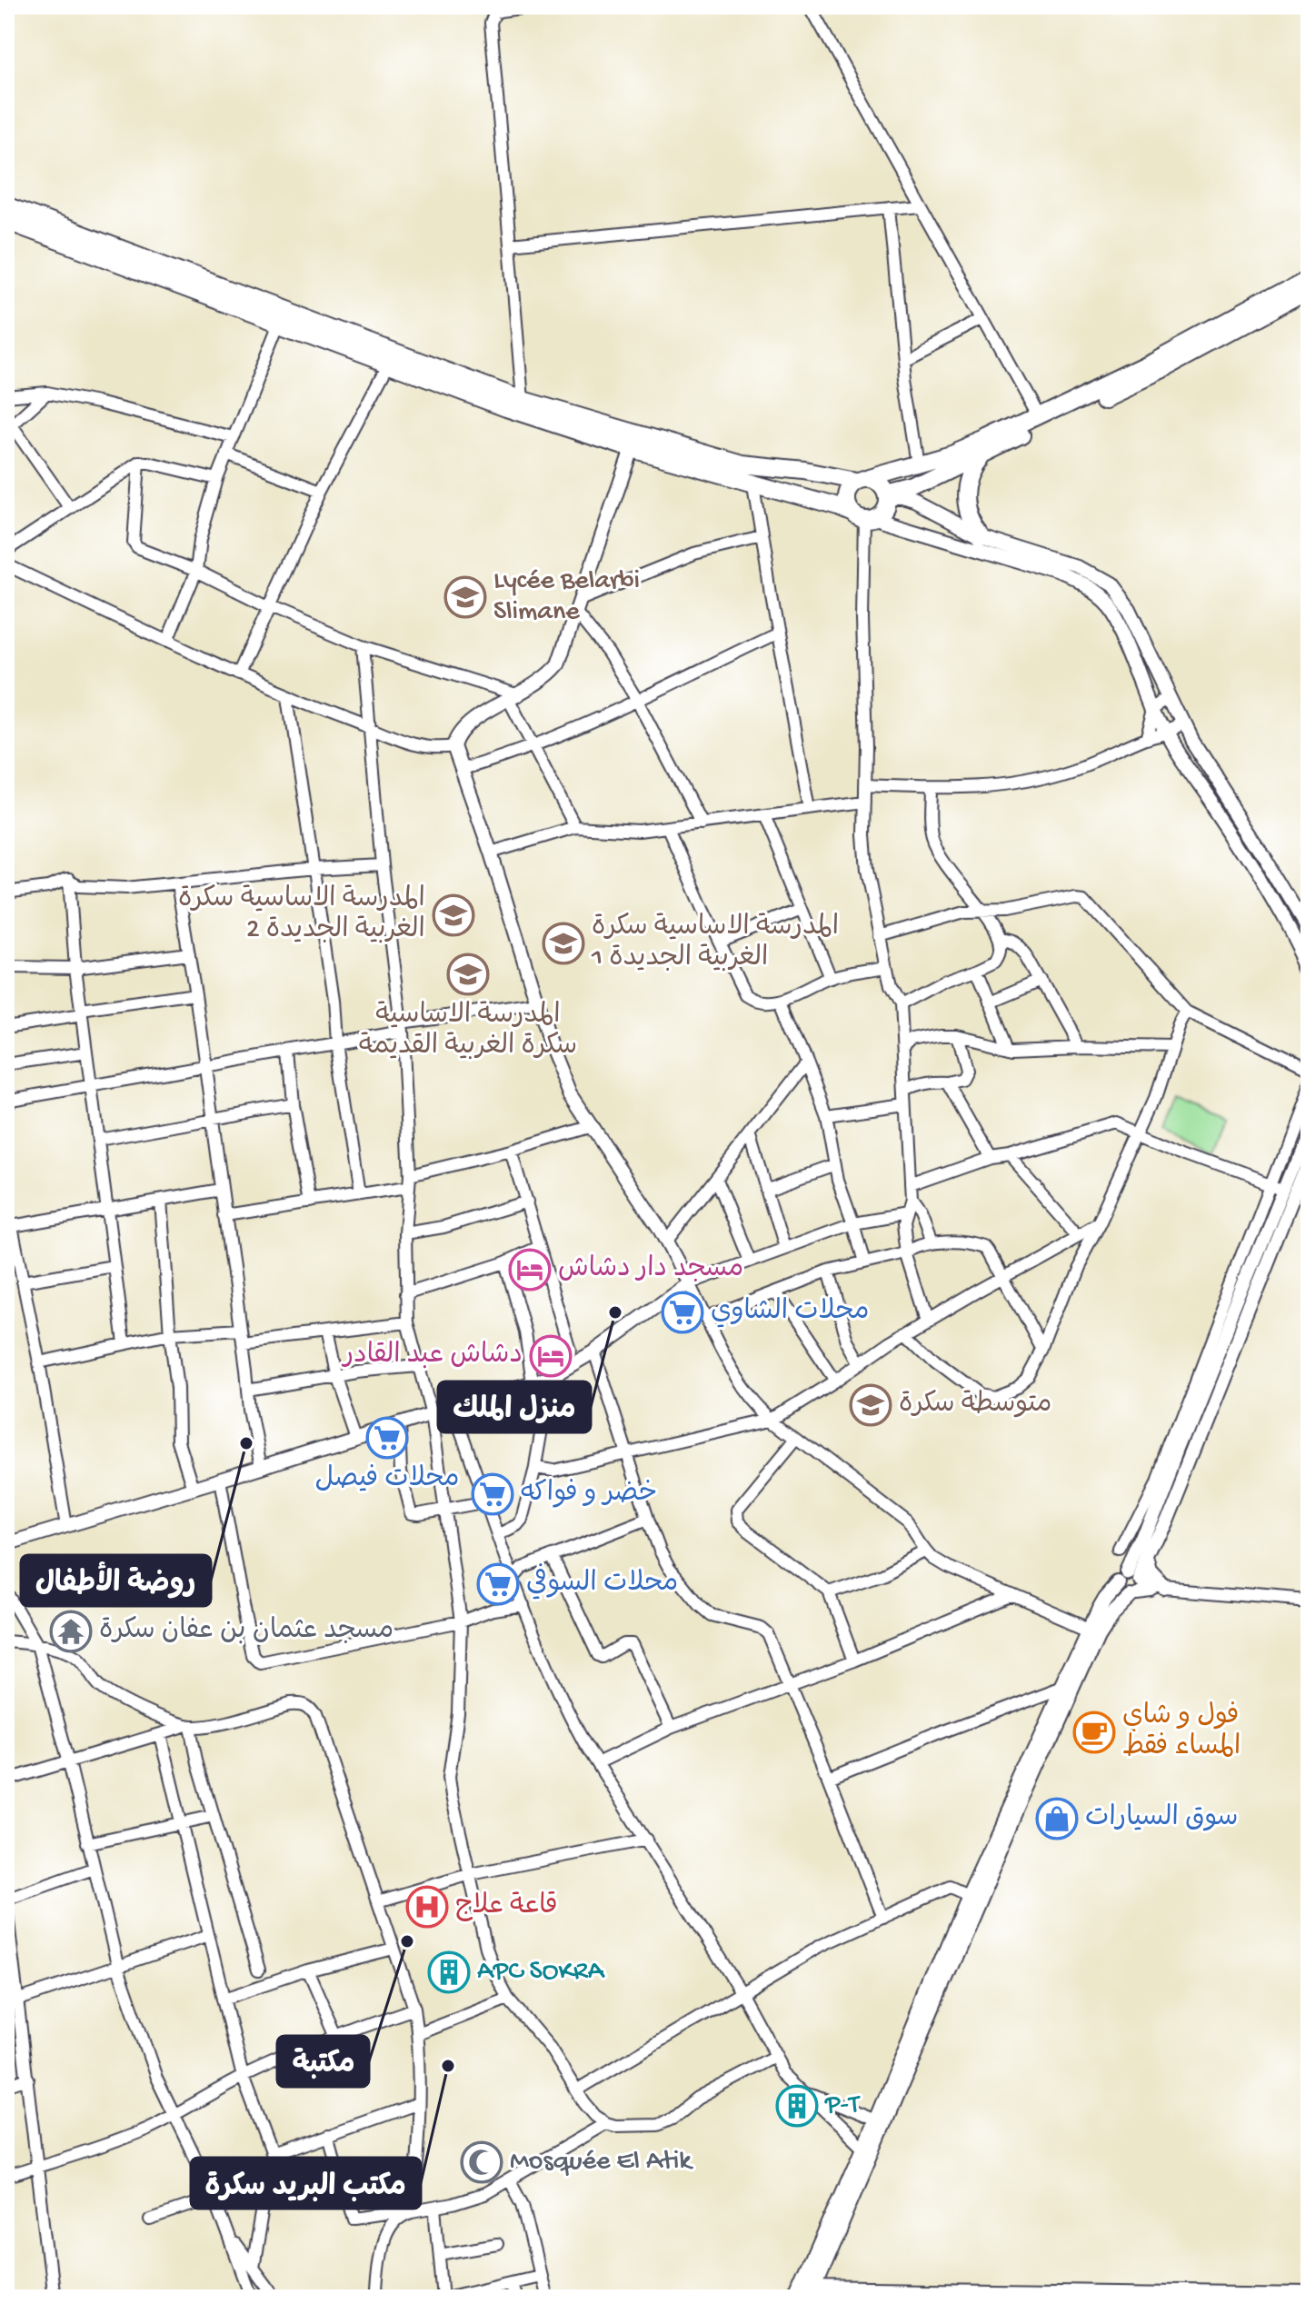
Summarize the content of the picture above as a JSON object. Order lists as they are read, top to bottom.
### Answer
{
  "places": {
    "school or university": [
      "Lycée Belarbi Slimane",
      "المدرسة الاساسية سكرة الغربية الجديدة 2",
      "المدرسة الاساسية سكرة الغربية الجديدة 1",
      "المدرسة الاساسية سكرة الغربية القديمة",
      "متوسطة سكرة"
    ],
    "hotel": ["مسجد دار دشاش", "دشاش عبد القادر"],
    "other": [
      "منزل الملك",
      "روضة الأطفال",
      "مكتبة",
      "مكتب البريد سكرة"
    ],
    "supermarket": [
      "محلات الشاوي",
      "محلات فيصل",
      "خضر و فواكه",
      "محلات السوفي"
    ],
    "temple": ["مسجد عثمان بن عفان سكرة"],
    "cafe": ["فول و شاي المساء فقط"],
    "shop": ["سوق السيارات"],
    "hospital": ["قاعة علاج"],
    "building": ["APC SOKRA", "P-T"],
    "mosque": ["Mosquée El Atik"]
  }
}
